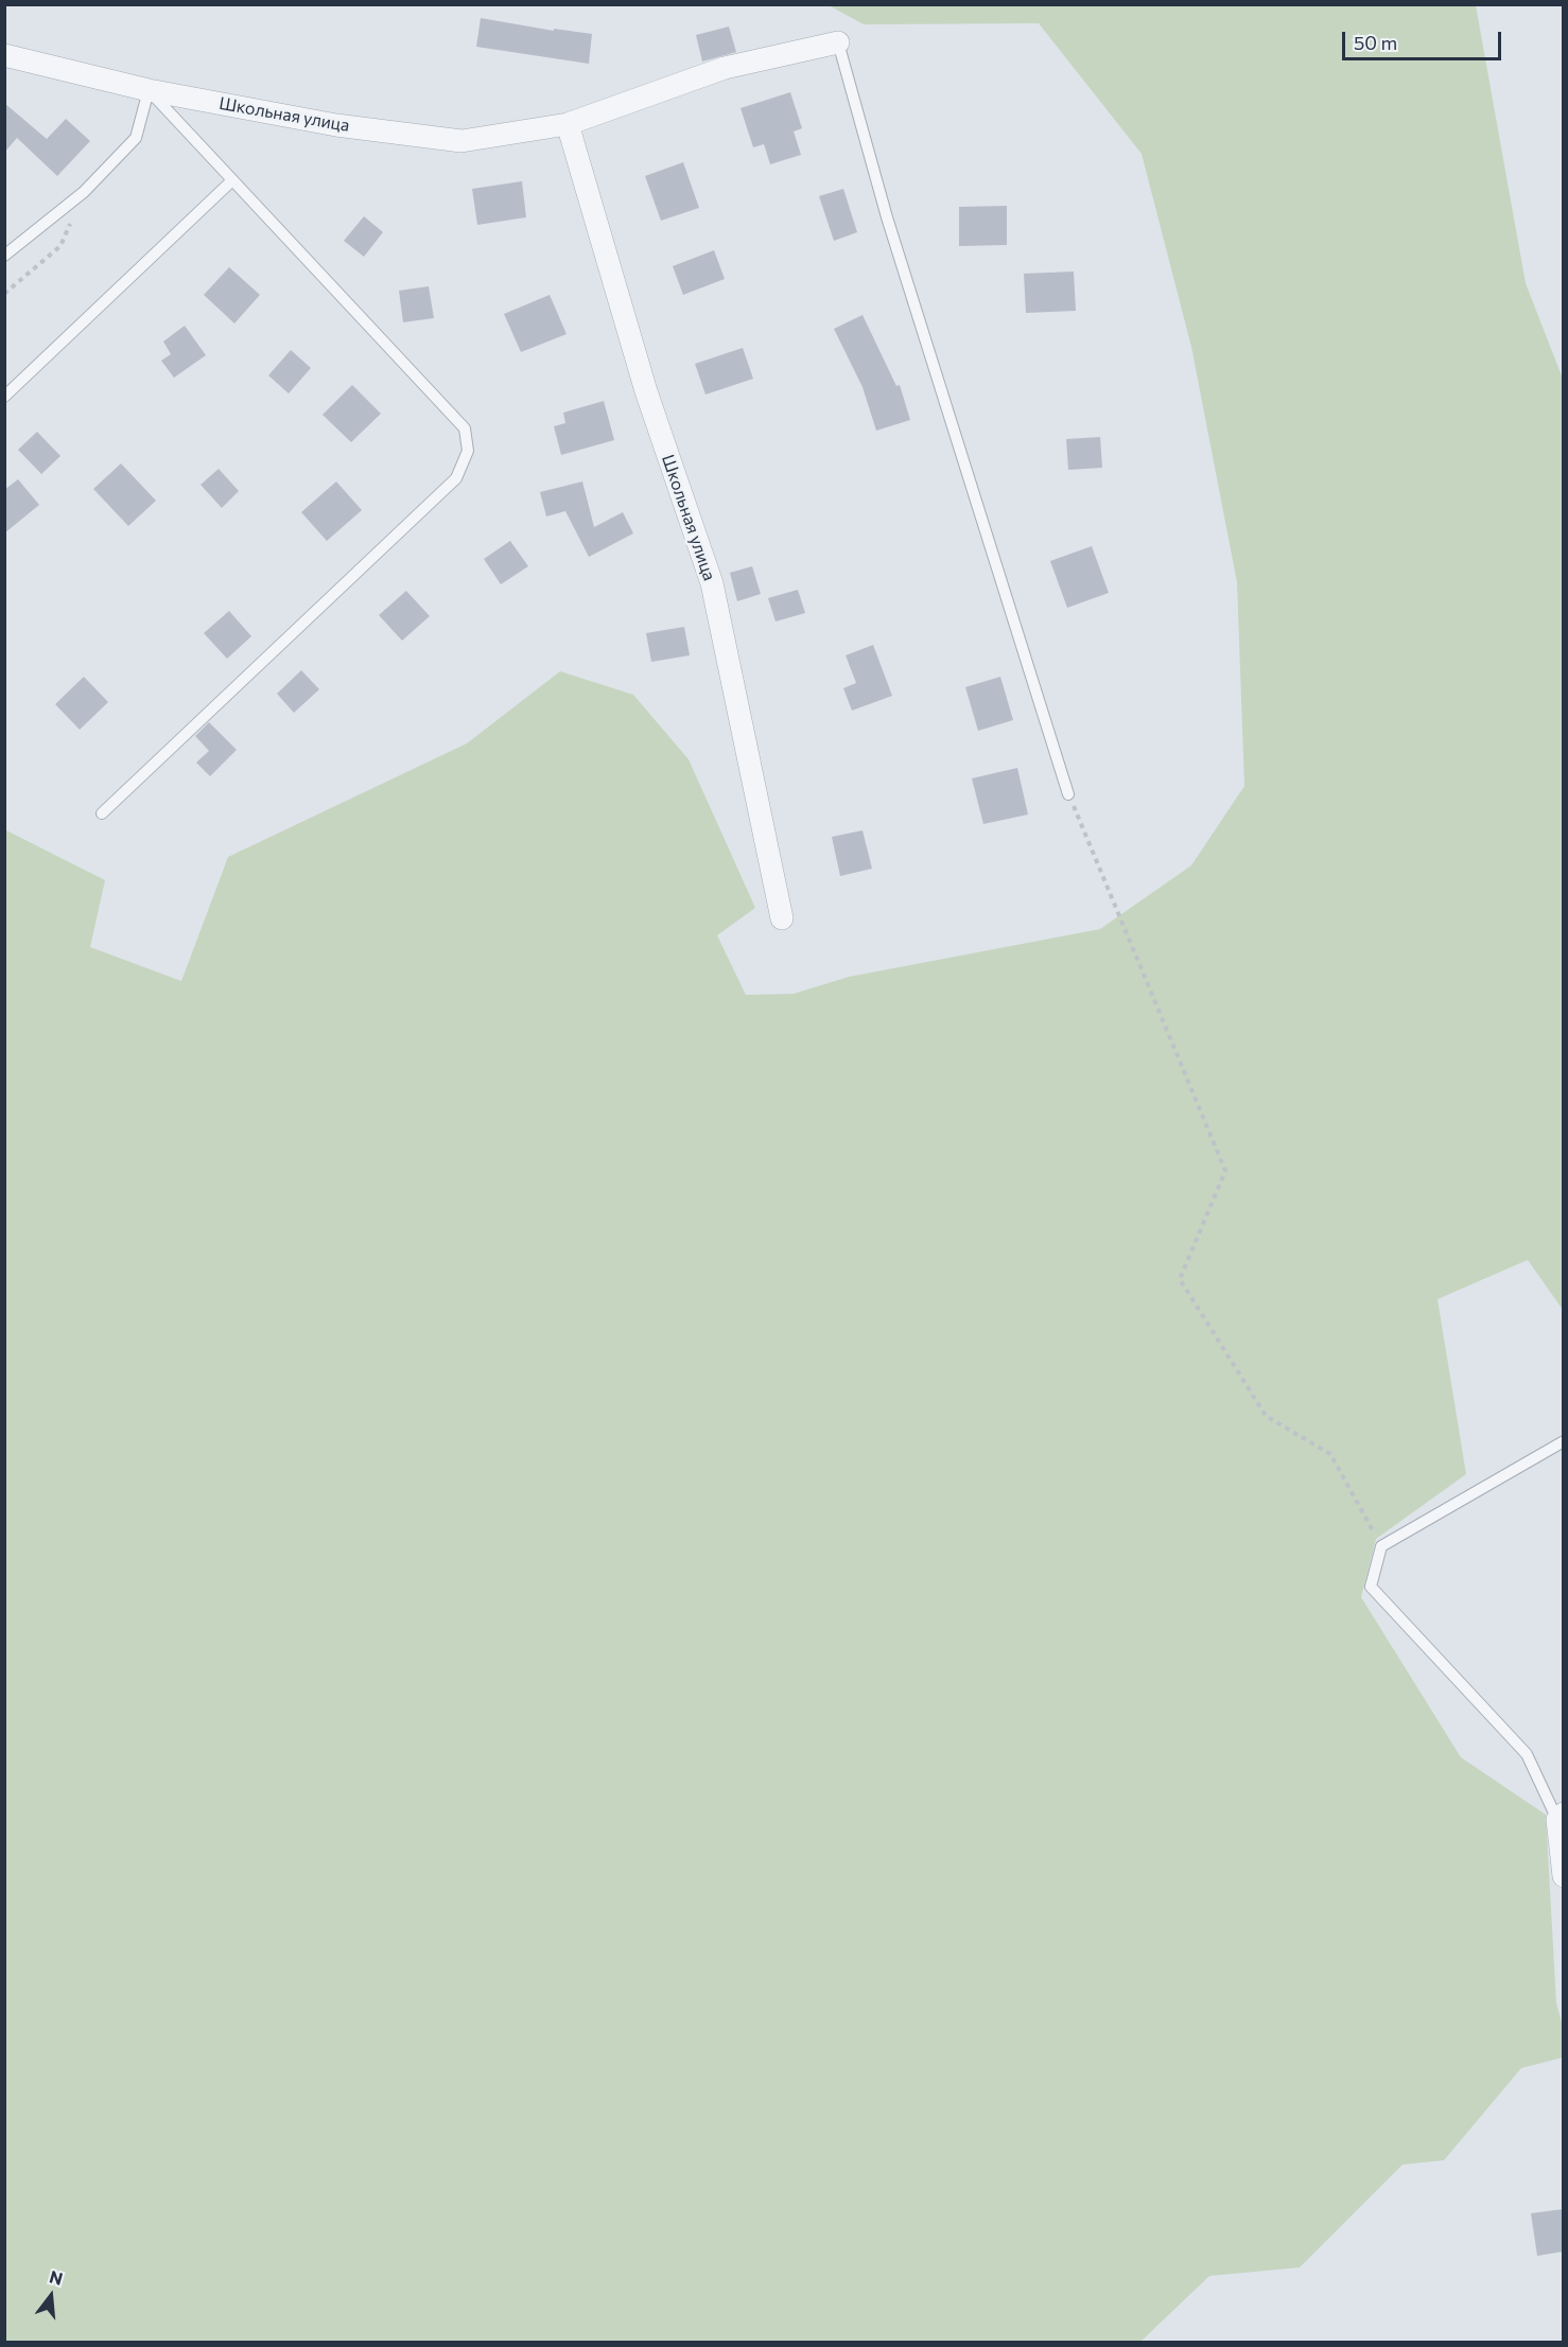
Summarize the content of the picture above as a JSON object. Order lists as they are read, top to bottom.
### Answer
{
  "streets": {
    "street": ["Школьная улица"]
  },
  "scale_bar": "50 m",
  "north": "top"
}
